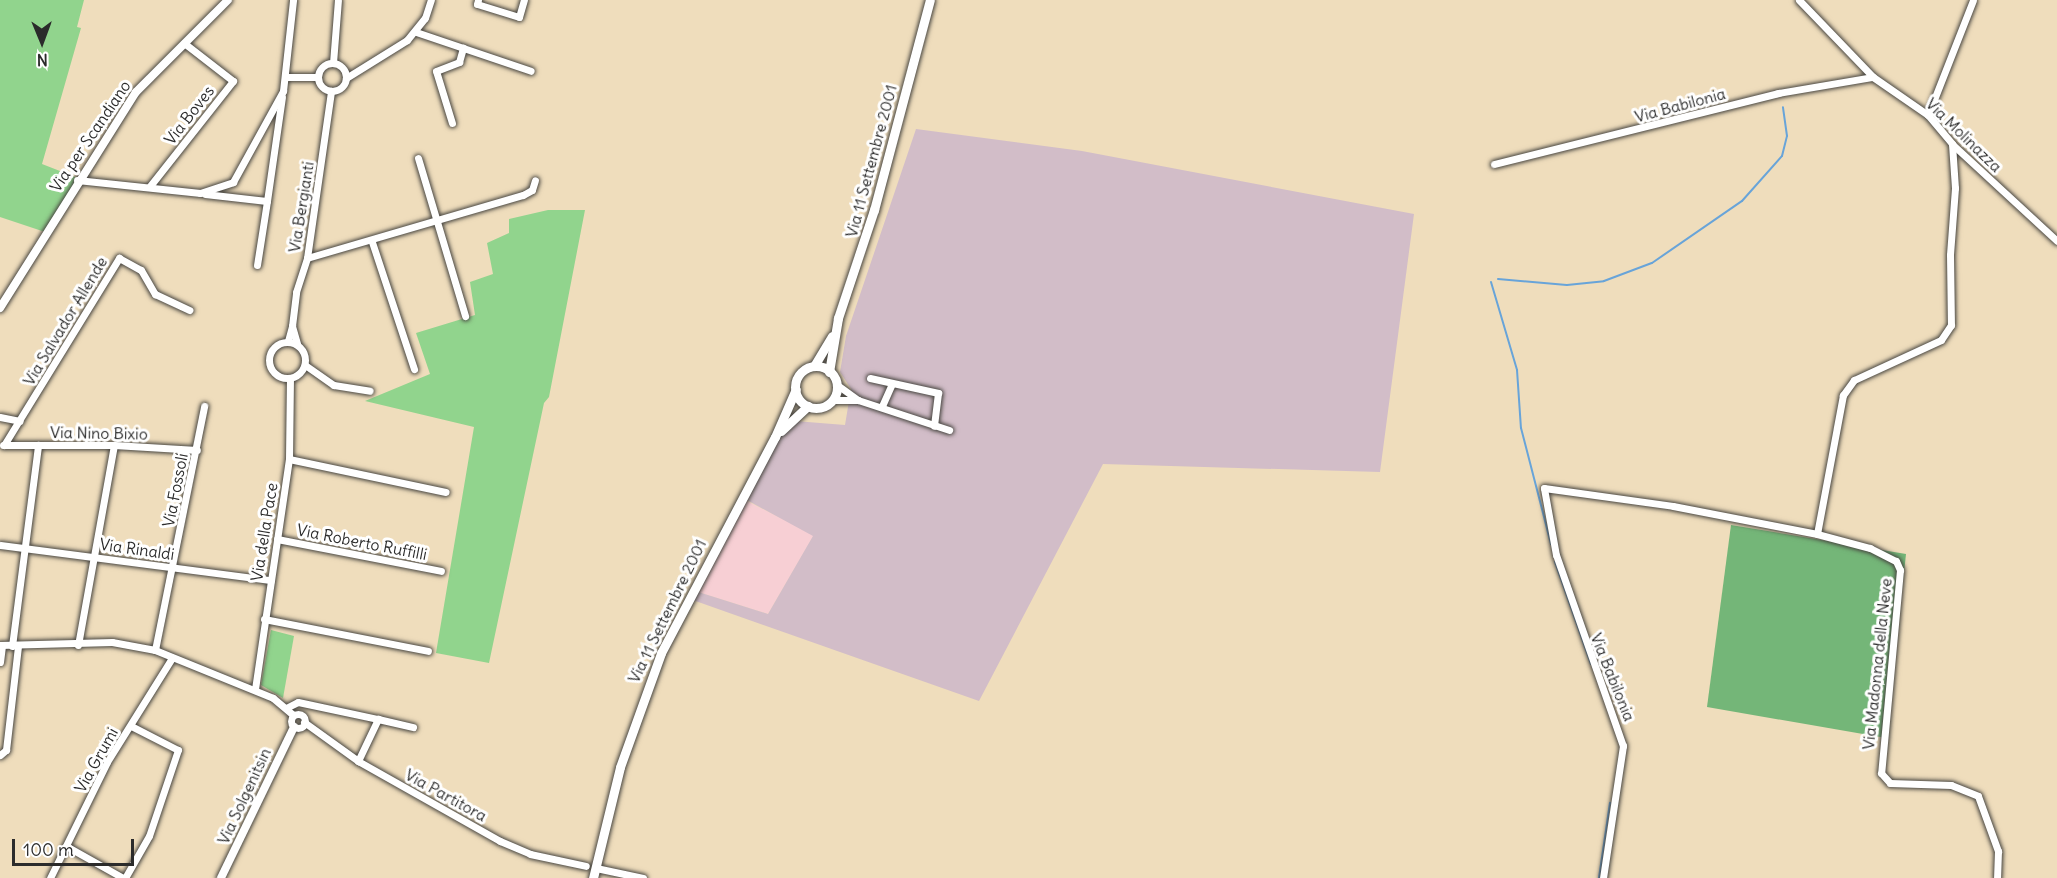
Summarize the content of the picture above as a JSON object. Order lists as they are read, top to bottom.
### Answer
{
  "streets": {
    "main road": ["Via 11 Settembre 2001"],
    "street": [
      "Via Babilonia",
      "Via Boves",
      "Via Molinazza",
      "Via per Scandiano",
      "Via Bergianti",
      "Via Salvador Allende",
      "Via Nino Bixio",
      "Via Fossoli",
      "Via della Pace",
      "Via Roberto Ruffilli",
      "Via Rinaldi",
      "Via Madonna della Neve",
      "Via Grumi",
      "Via Partitora",
      "Via Solgenitsin"
    ]
  },
  "crossings": [
    ["Via Babilonia", "Via Molinazza"],
    ["Via Babilonia", "Via Madonna della Neve"],
    ["Via Boves", "Via per Scandiano"],
    ["Via 11 Settembre 2001", "Via Partitora"],
    ["Via Bergianti", "Via della Pace"],
    ["Via Salvador Allende", "Via Nino Bixio"],
    ["Via Nino Bixio", "Via Fossoli"],
    ["Via Fossoli", "Via Rinaldi"],
    ["Via Fossoli", "Via Partitora"],
    ["Via della Pace", "Via Roberto Ruffilli"],
    ["Via della Pace", "Via Rinaldi"],
    ["Via della Pace", "Via Partitora"],
    ["Via Grumi", "Via Partitora"]
  ],
  "scale_bar": "100 m",
  "north": "bottom"
}
